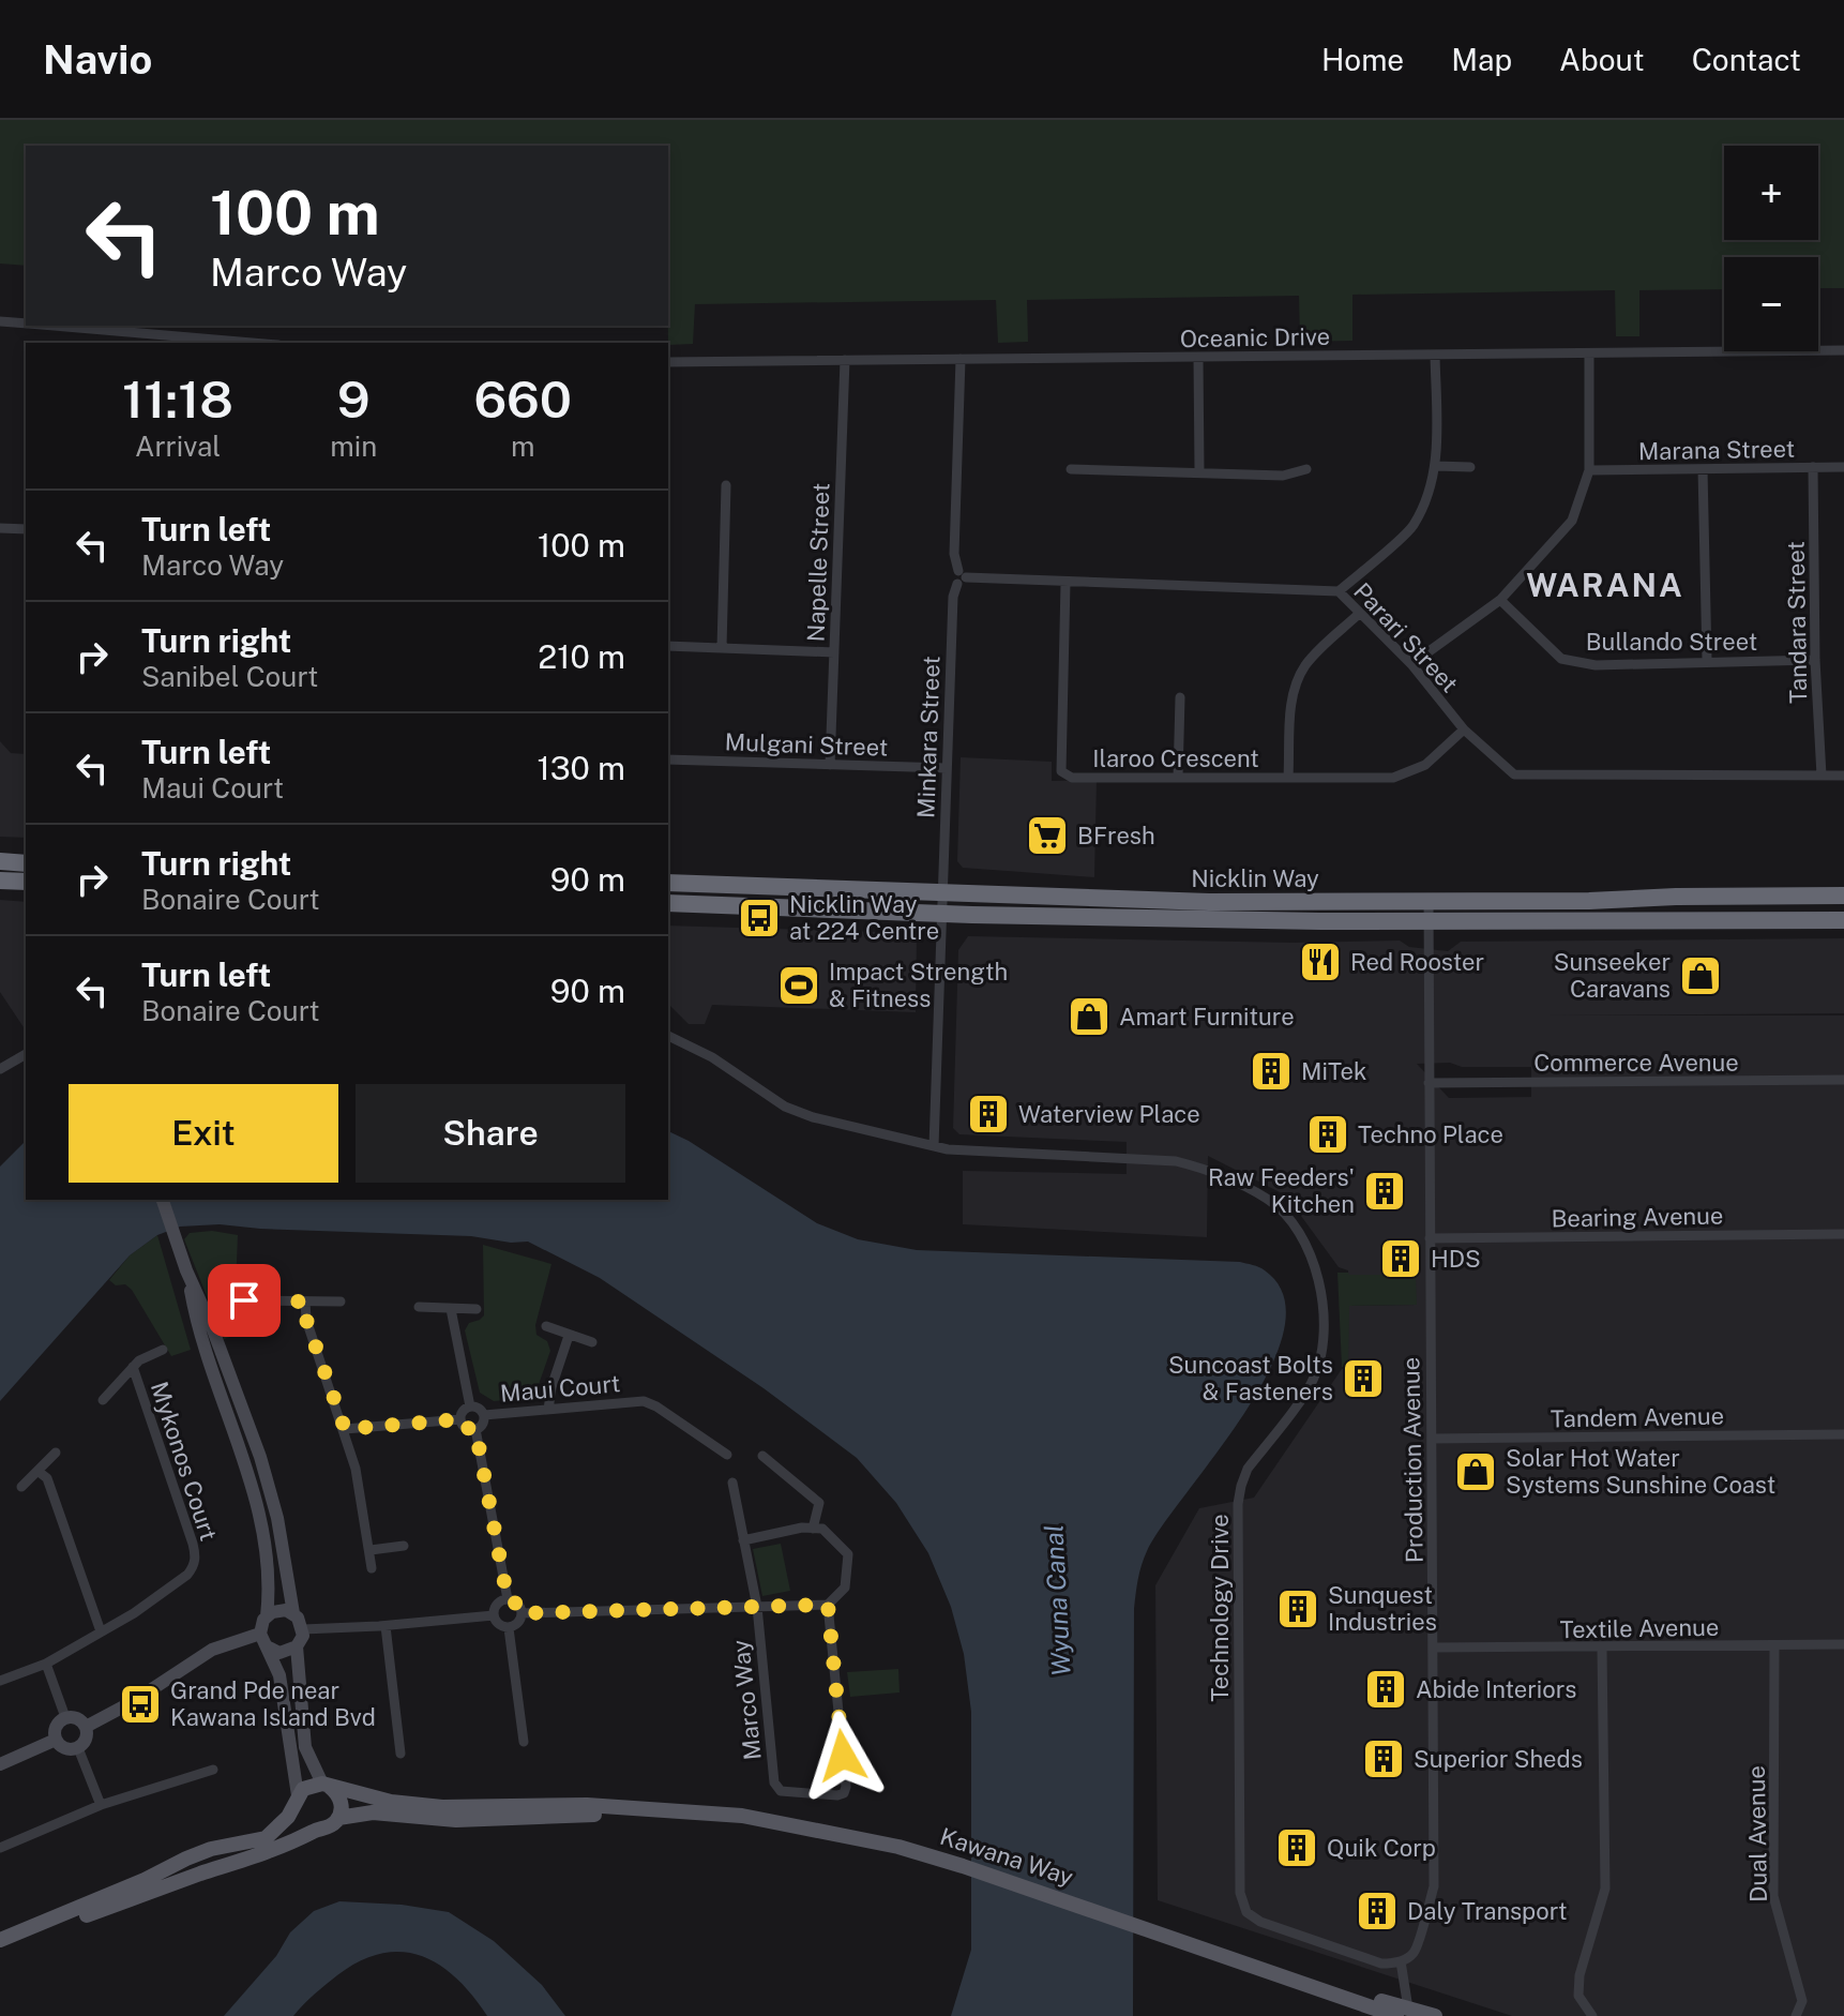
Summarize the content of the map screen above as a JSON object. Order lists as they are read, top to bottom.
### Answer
{
  "streets": {
    "highway": ["Nicklin Way"],
    "main road": ["Kawana Way"],
    "street": [
      "Oceanic Drive",
      "Marana Street",
      "Napelle Street",
      "Tandara Street",
      "Parari Street",
      "Bullando Street",
      "Minkara Street",
      "Mulgani Street",
      "Ilaroo Crescent",
      "Commerce Avenue",
      "Bearing Avenue",
      "Maui Court",
      "Tandem Avenue",
      "Production Avenue",
      "Mykonos Court",
      "Technology Drive",
      "Textile Avenue",
      "Marco Way",
      "Dual Avenue"
    ]
  },
  "crossings": [
    ["Oceanic Drive", "Napelle Street"],
    ["Oceanic Drive", "Minkara Street"],
    ["Marana Street", "Tandara Street"],
    ["Napelle Street", "Mulgani Street"],
    ["Tandara Street", "Parari Street"],
    ["Tandara Street", "Bullando Street"],
    ["Parari Street", "Minkara Street"],
    ["Parari Street", "Ilaroo Crescent"],
    ["Minkara Street", "Mulgani Street"],
    ["Minkara Street", "Nicklin Way"],
    ["Minkara Street", "Technology Drive"],
    ["Nicklin Way", "Production Avenue"],
    ["Commerce Avenue", "Production Avenue"],
    ["Bearing Avenue", "Production Avenue"],
    ["Tandem Avenue", "Production Avenue"],
    ["Production Avenue", "Technology Drive"],
    ["Production Avenue", "Textile Avenue"],
    ["Textile Avenue", "Dual Avenue"]
  ],
  "districts": ["WARANA"],
  "water": ["Wyuna Canal"],
  "places": {
    "supermarket": ["BFresh"],
    "bus stop": ["Nicklin Way at 224 Centre", "Grand Pde near Kawana Island Bvd"],
    "restaurant": ["Red Rooster"],
    "shop": ["Sunseeker Caravans", "Amart Furniture", "Solar Hot Water Systems Sunshine Coast"],
    "sports": ["Impact Strength & Fitness"],
    "building": [
      "MiTek",
      "Waterview Place",
      "Techno Place",
      "Raw Feeders' Kitchen",
      "HDS",
      "Suncoast Bolts & Fasteners",
      "Sunquest Industries",
      "Abide Interiors",
      "Superior Sheds",
      "Quik Corp",
      "Daly Transport"
    ]
  },
  "page": {
    "header": "Navio",
    "nav": [
      "Home",
      "Map",
      "About",
      "Contact"
    ],
    "map_buttons": ["+", "−"],
    "turn": ["100 m", "Marco Way"],
    "eta": [
      "11:18",
      "Arrival",
      "9",
      "min",
      "660",
      "m"
    ],
    "list": [
      {
        "name": "Turn left",
        "note": "Marco Way",
        "value": "100 m"
      },
      {
        "name": "Turn right",
        "note": "Sanibel Court",
        "value": "210 m"
      },
      {
        "name": "Turn left",
        "note": "Maui Court",
        "value": "130 m"
      },
      {
        "name": "Turn right",
        "note": "Bonaire Court",
        "value": "90 m"
      },
      {
        "name": "Turn left",
        "note": "Bonaire Court",
        "value": "90 m"
      }
    ],
    "buttons": ["Exit", "Share"]
  }
}
